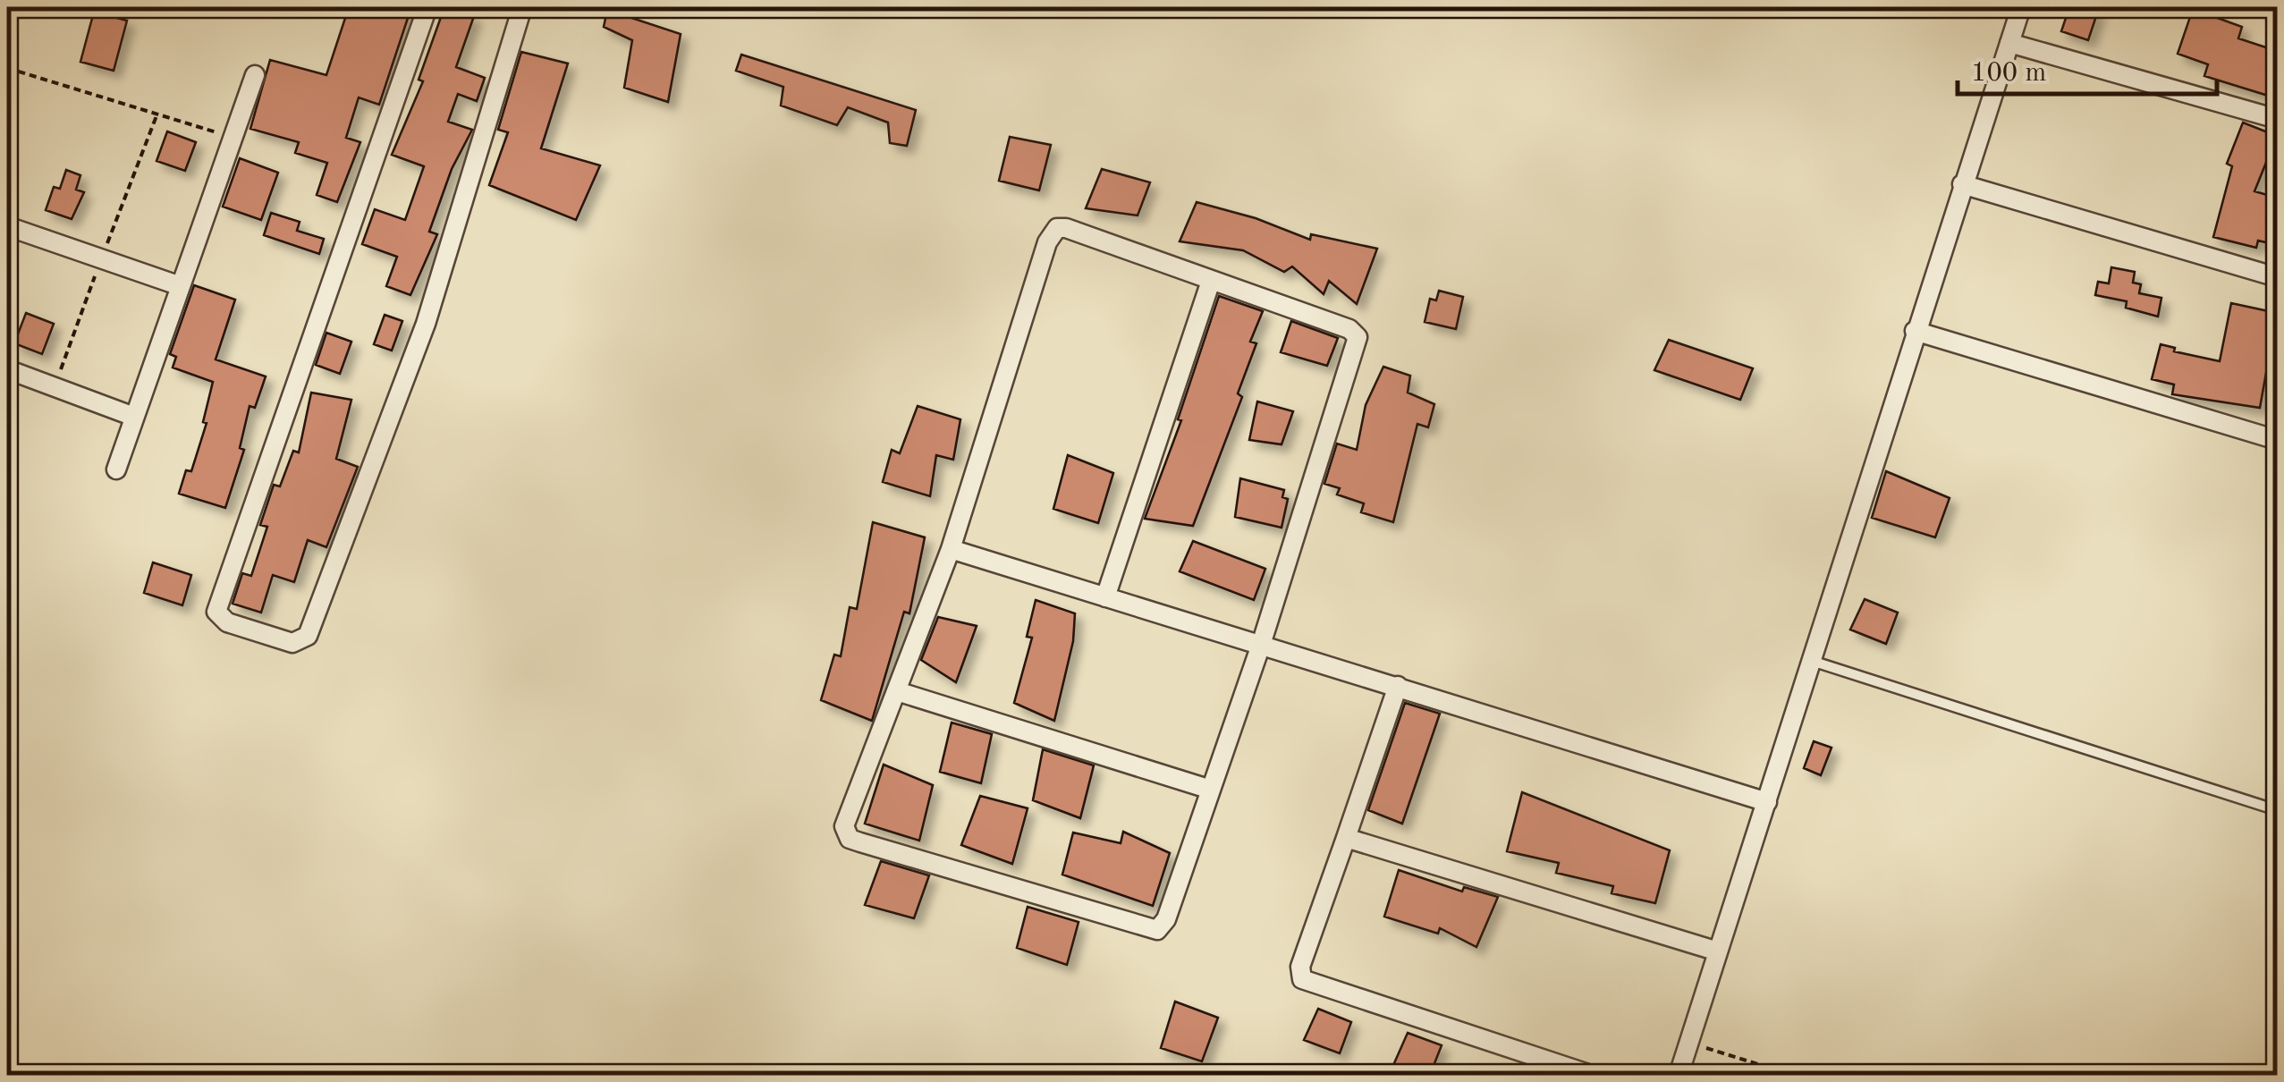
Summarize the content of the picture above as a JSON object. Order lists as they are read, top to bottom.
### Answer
{
  "scale_bar": "100 m"
}
